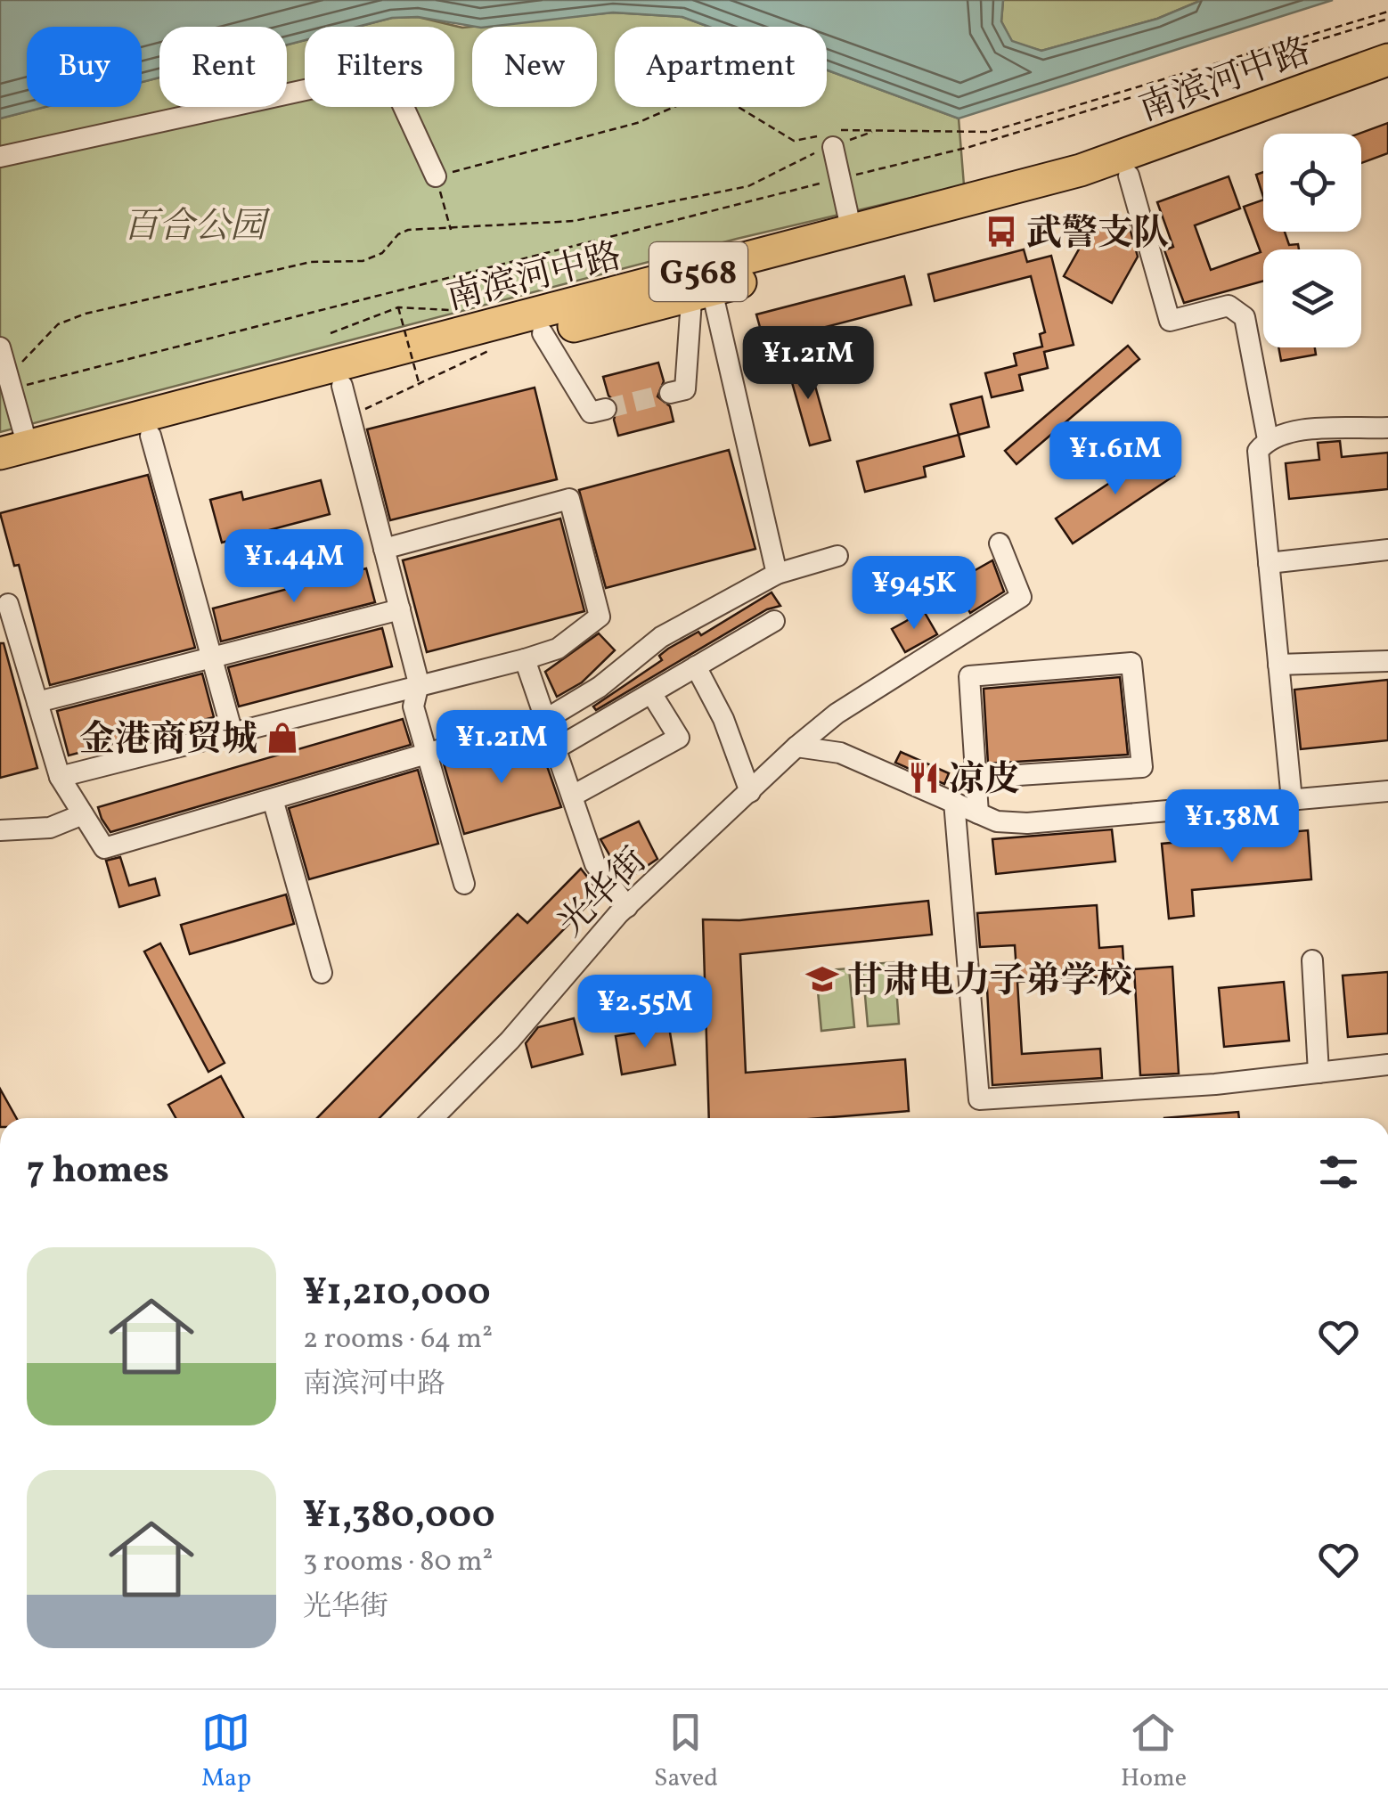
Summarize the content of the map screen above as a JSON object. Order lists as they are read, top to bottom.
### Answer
{
  "streets": {
    "highway": ["南滨河中路", "G568"],
    "street": ["光华街"]
  },
  "parks": ["百合公园"],
  "places": {
    "bus stop": ["武警支队"],
    "shop": ["金港商贸城"],
    "restaurant": ["凉皮"],
    "school or university": ["甘肃电力子弟学校"]
  },
  "page": {
    "chip": [
      "Buy",
      "Rent",
      "Filters",
      "New",
      "Apartment"
    ],
    "price": [
      "¥1.21M",
      "¥1.61M",
      "¥1.44M",
      "¥945K",
      "¥1.21M",
      "¥1.38M",
      "¥2.55M"
    ],
    "heading": "7 homes",
    "list": [
      {
        "name": "¥1,210,000",
        "note": "2 rooms · 64 m² · 南滨河中路"
      },
      {
        "name": "¥1,380,000",
        "note": "3 rooms · 80 m² · 光华街"
      }
    ],
    "tabs": ["Map", "Saved", "Home"]
  }
}
